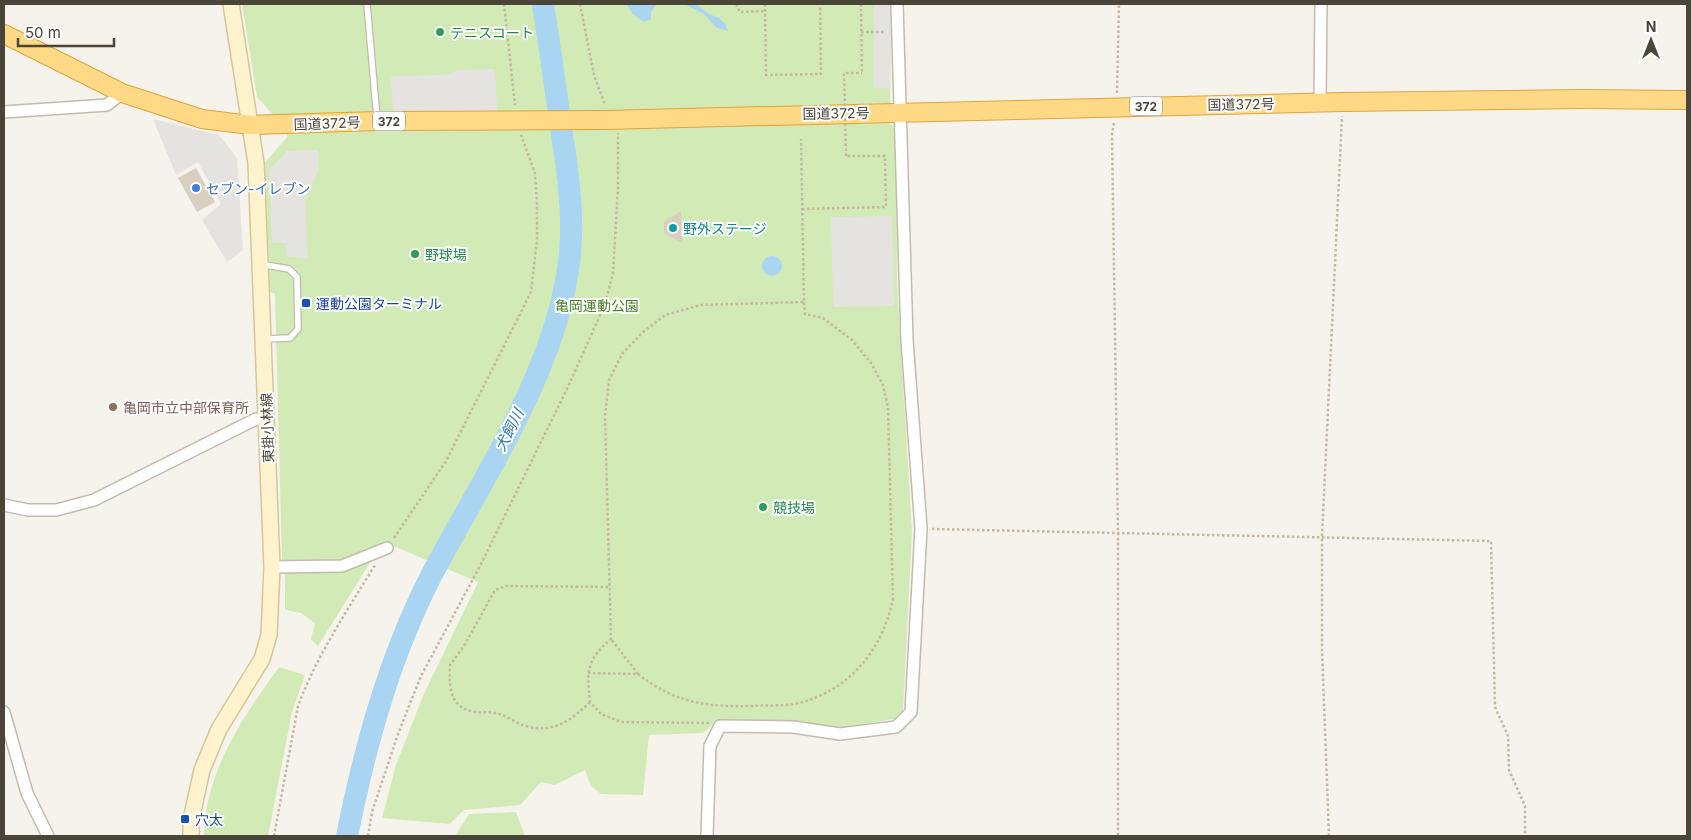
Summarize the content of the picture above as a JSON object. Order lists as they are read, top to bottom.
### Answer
{
  "streets": {
    "highway": ["国道372号", "372"],
    "main road": ["東掛小林線"]
  },
  "crossings": [
    ["国道372号", "東掛小林線"]
  ],
  "water": ["犬飼川"],
  "parks": ["亀岡運動公園"],
  "places": {
    "other": [
      "テニスコート",
      "セブン-イレブン",
      "野外ステージ",
      "野球場",
      "亀岡市立中部保育所",
      "競技場"
    ],
    "transit": ["運動公園ターミナル", "穴太"]
  },
  "scale_bar": "50 m",
  "north": "top"
}
